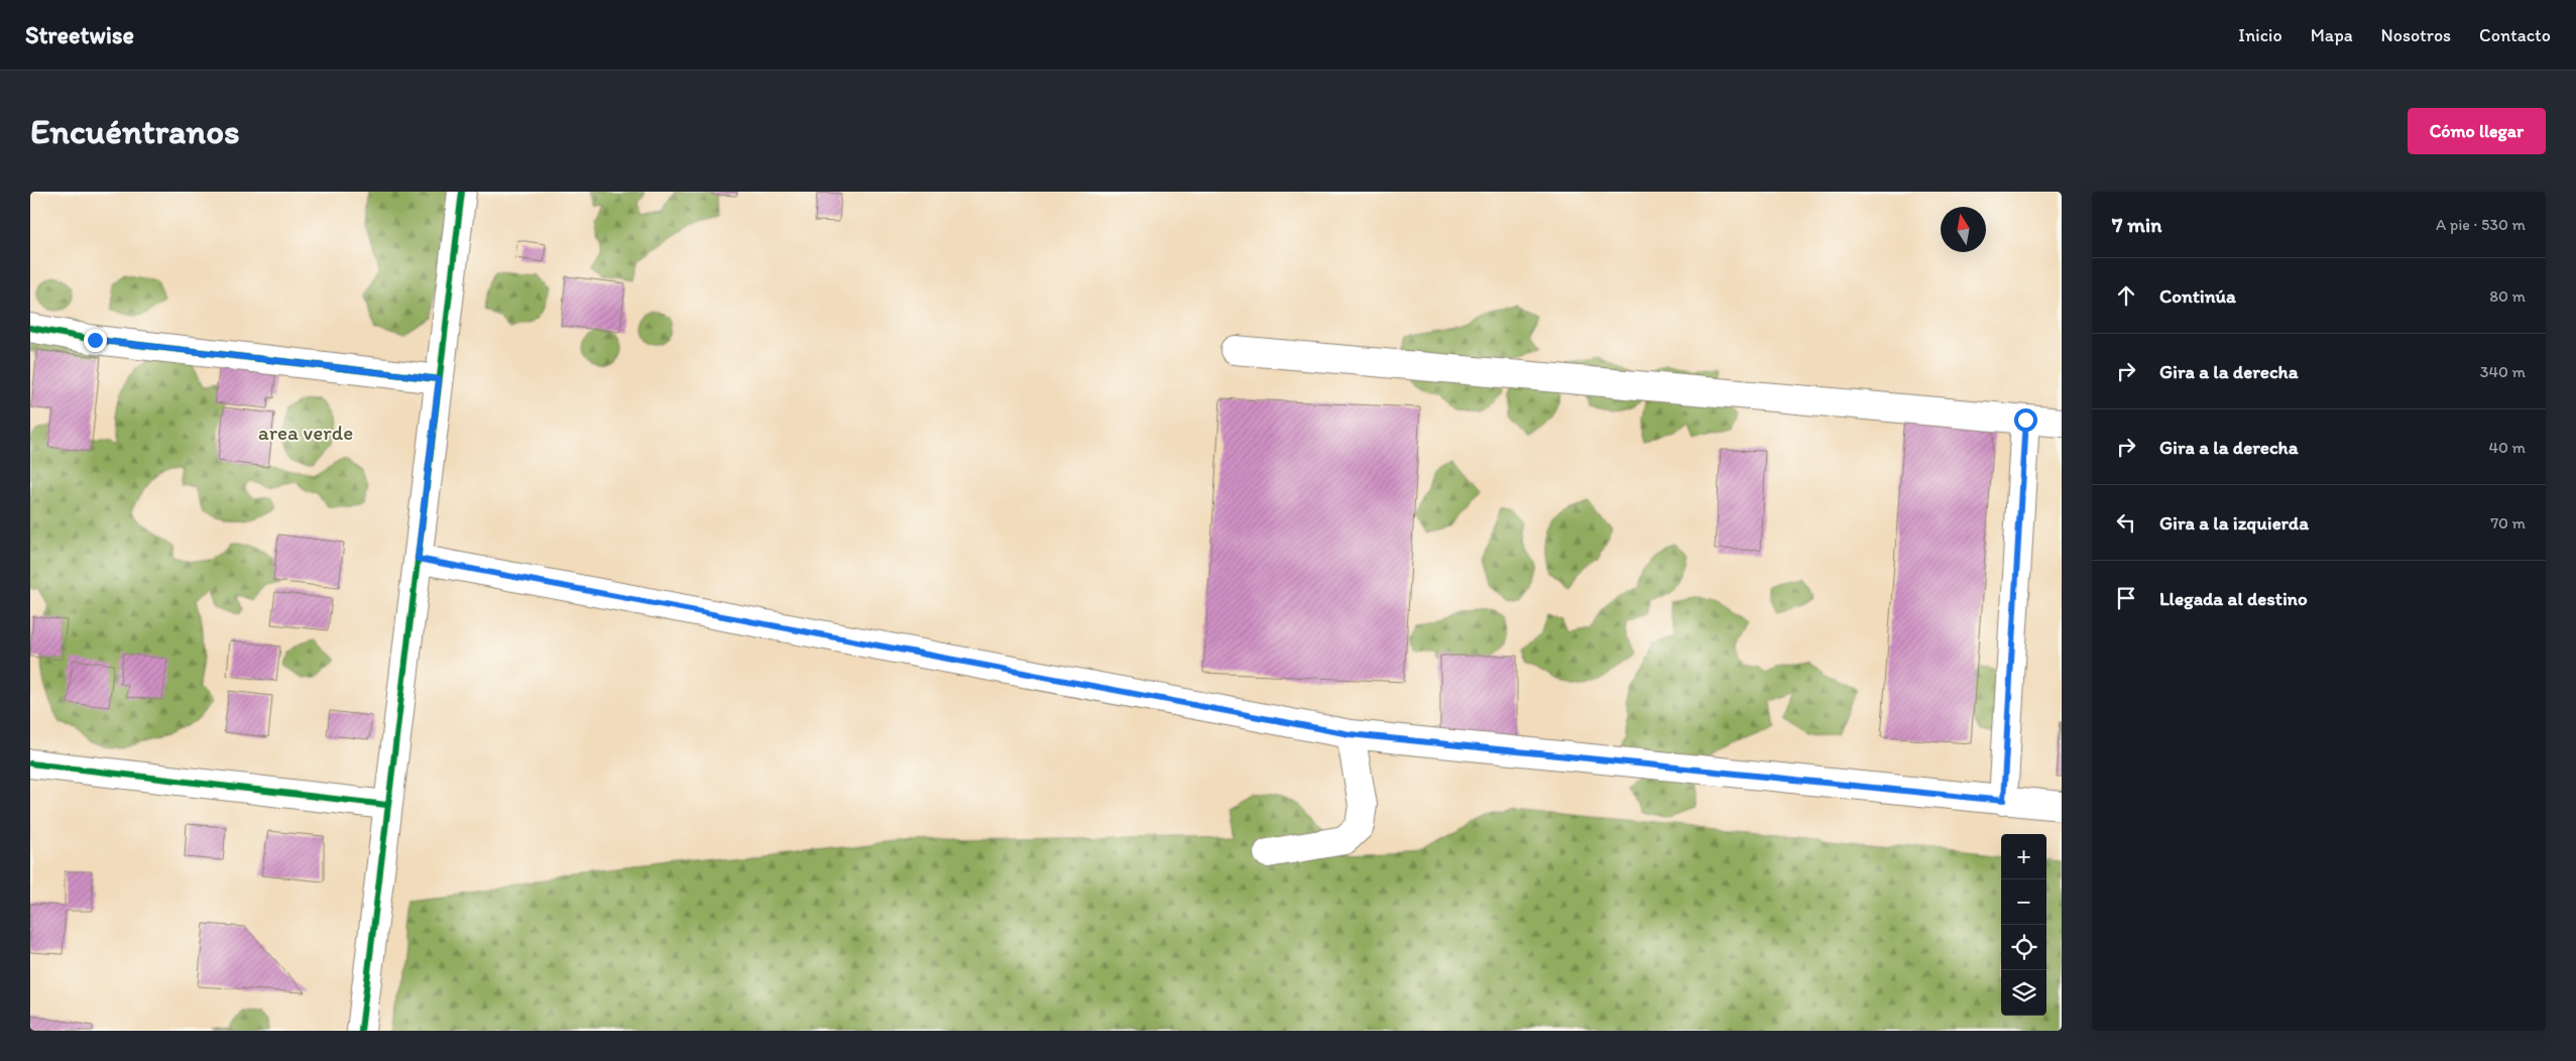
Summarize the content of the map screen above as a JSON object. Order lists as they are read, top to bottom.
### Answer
{
  "parks": ["area verde"],
  "north": "top",
  "page": {
    "header": "Streetwise",
    "nav": [
      "Inicio",
      "Mapa",
      "Nosotros",
      "Contacto"
    ],
    "buttons": "Cómo llegar",
    "title": "Encuéntranos",
    "heading": ["7 min", "A pie · 530 m"],
    "list": [
      ["Continúa", "80 m"],
      ["Gira a la derecha", "340 m"],
      ["Gira a la derecha", "40 m"],
      ["Gira a la izquierda", "70 m"],
      "Llegada al destino"
    ],
    "map_buttons": ["+", "−"]
  }
}
